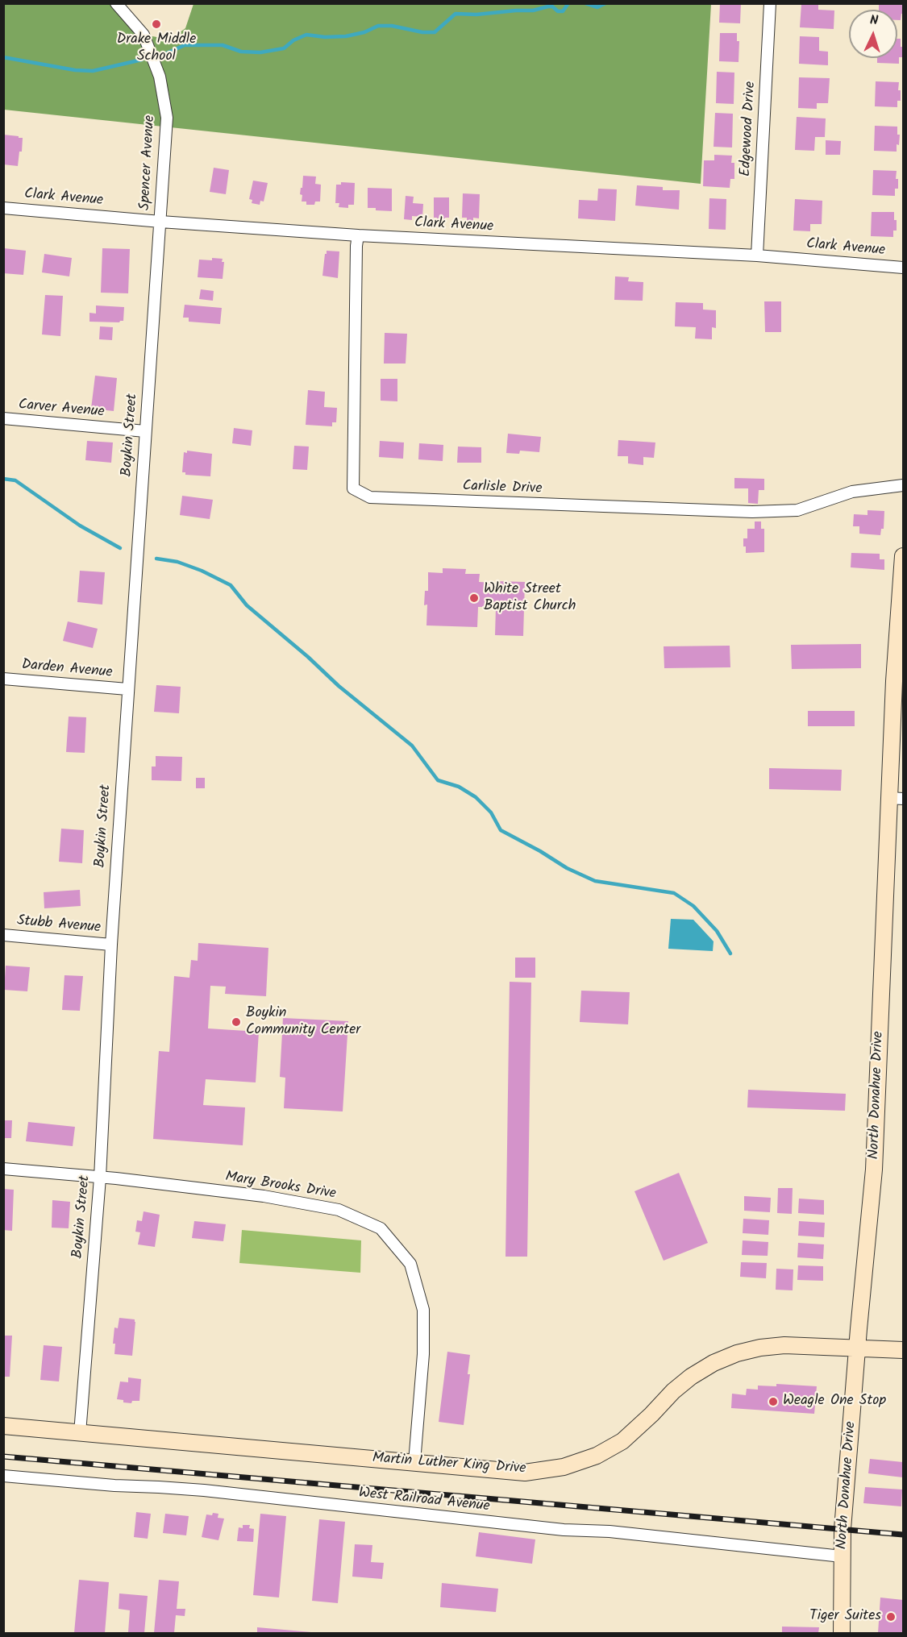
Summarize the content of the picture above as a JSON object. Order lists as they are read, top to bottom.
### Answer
{
  "streets": {
    "main road": ["North Donahue Drive", "Martin Luther King Drive"],
    "street": [
      "Edgewood Drive",
      "Spencer Avenue",
      "Clark Avenue",
      "Carver Avenue",
      "Boykin Street",
      "Carlisle Drive",
      "Darden Avenue",
      "Stubb Avenue",
      "Mary Brooks Drive",
      "West Railroad Avenue"
    ]
  },
  "crossings": [
    ["Edgewood Drive", "Clark Avenue"],
    ["Spencer Avenue", "Clark Avenue"],
    ["Spencer Avenue", "Boykin Street"],
    ["Clark Avenue", "Boykin Street"],
    ["Clark Avenue", "Carlisle Drive"],
    ["Carver Avenue", "Boykin Street"],
    ["Boykin Street", "Darden Avenue"],
    ["Boykin Street", "Stubb Avenue"],
    ["Boykin Street", "Mary Brooks Drive"],
    ["Boykin Street", "Martin Luther King Drive"],
    ["North Donahue Drive", "Martin Luther King Drive"],
    ["North Donahue Drive", "West Railroad Avenue"],
    ["Mary Brooks Drive", "Martin Luther King Drive"]
  ],
  "places": [
    "Drake Middle School",
    "White Street Baptist Church",
    "Boykin Community Center",
    "Weagle One Stop",
    "Tiger Suites"
  ],
  "north": "top"
}
